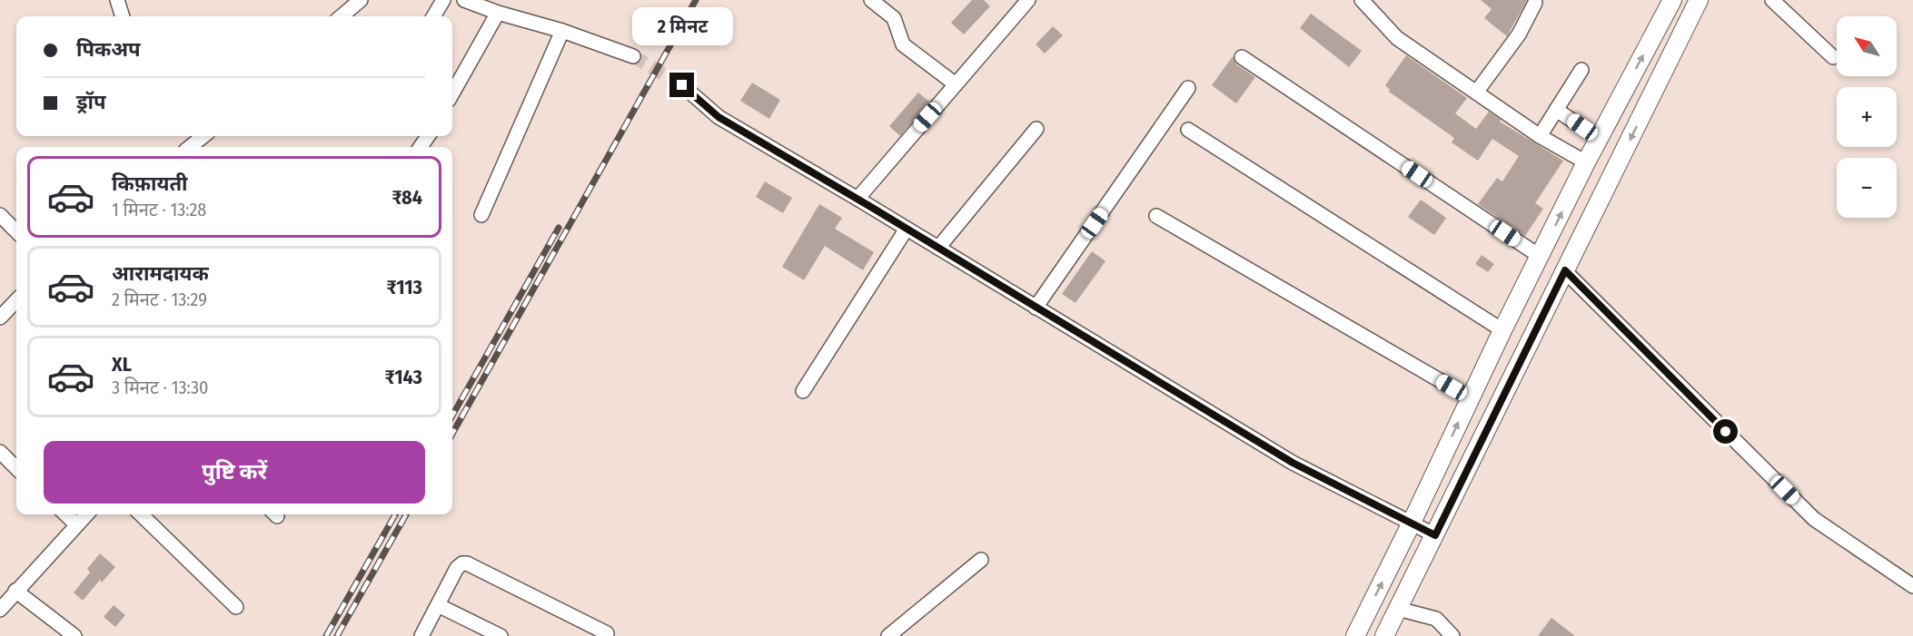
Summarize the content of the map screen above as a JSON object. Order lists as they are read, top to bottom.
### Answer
{
  "north": "top left",
  "page": {
    "bubble": "2 मिनट",
    "map_buttons": ["+", "−"],
    "banner": ["पिकअप", "ड्रॉप"],
    "list": [
      {
        "name": "किफ़ायती",
        "note": "1 मिनट · 13:28",
        "value": "₹84"
      },
      {
        "name": "आरामदायक",
        "note": "2 मिनट · 13:29",
        "value": "₹113"
      },
      {
        "name": "XL",
        "note": "3 मिनट · 13:30",
        "value": "₹143"
      }
    ],
    "buttons": "पुष्टि करें"
  }
}
